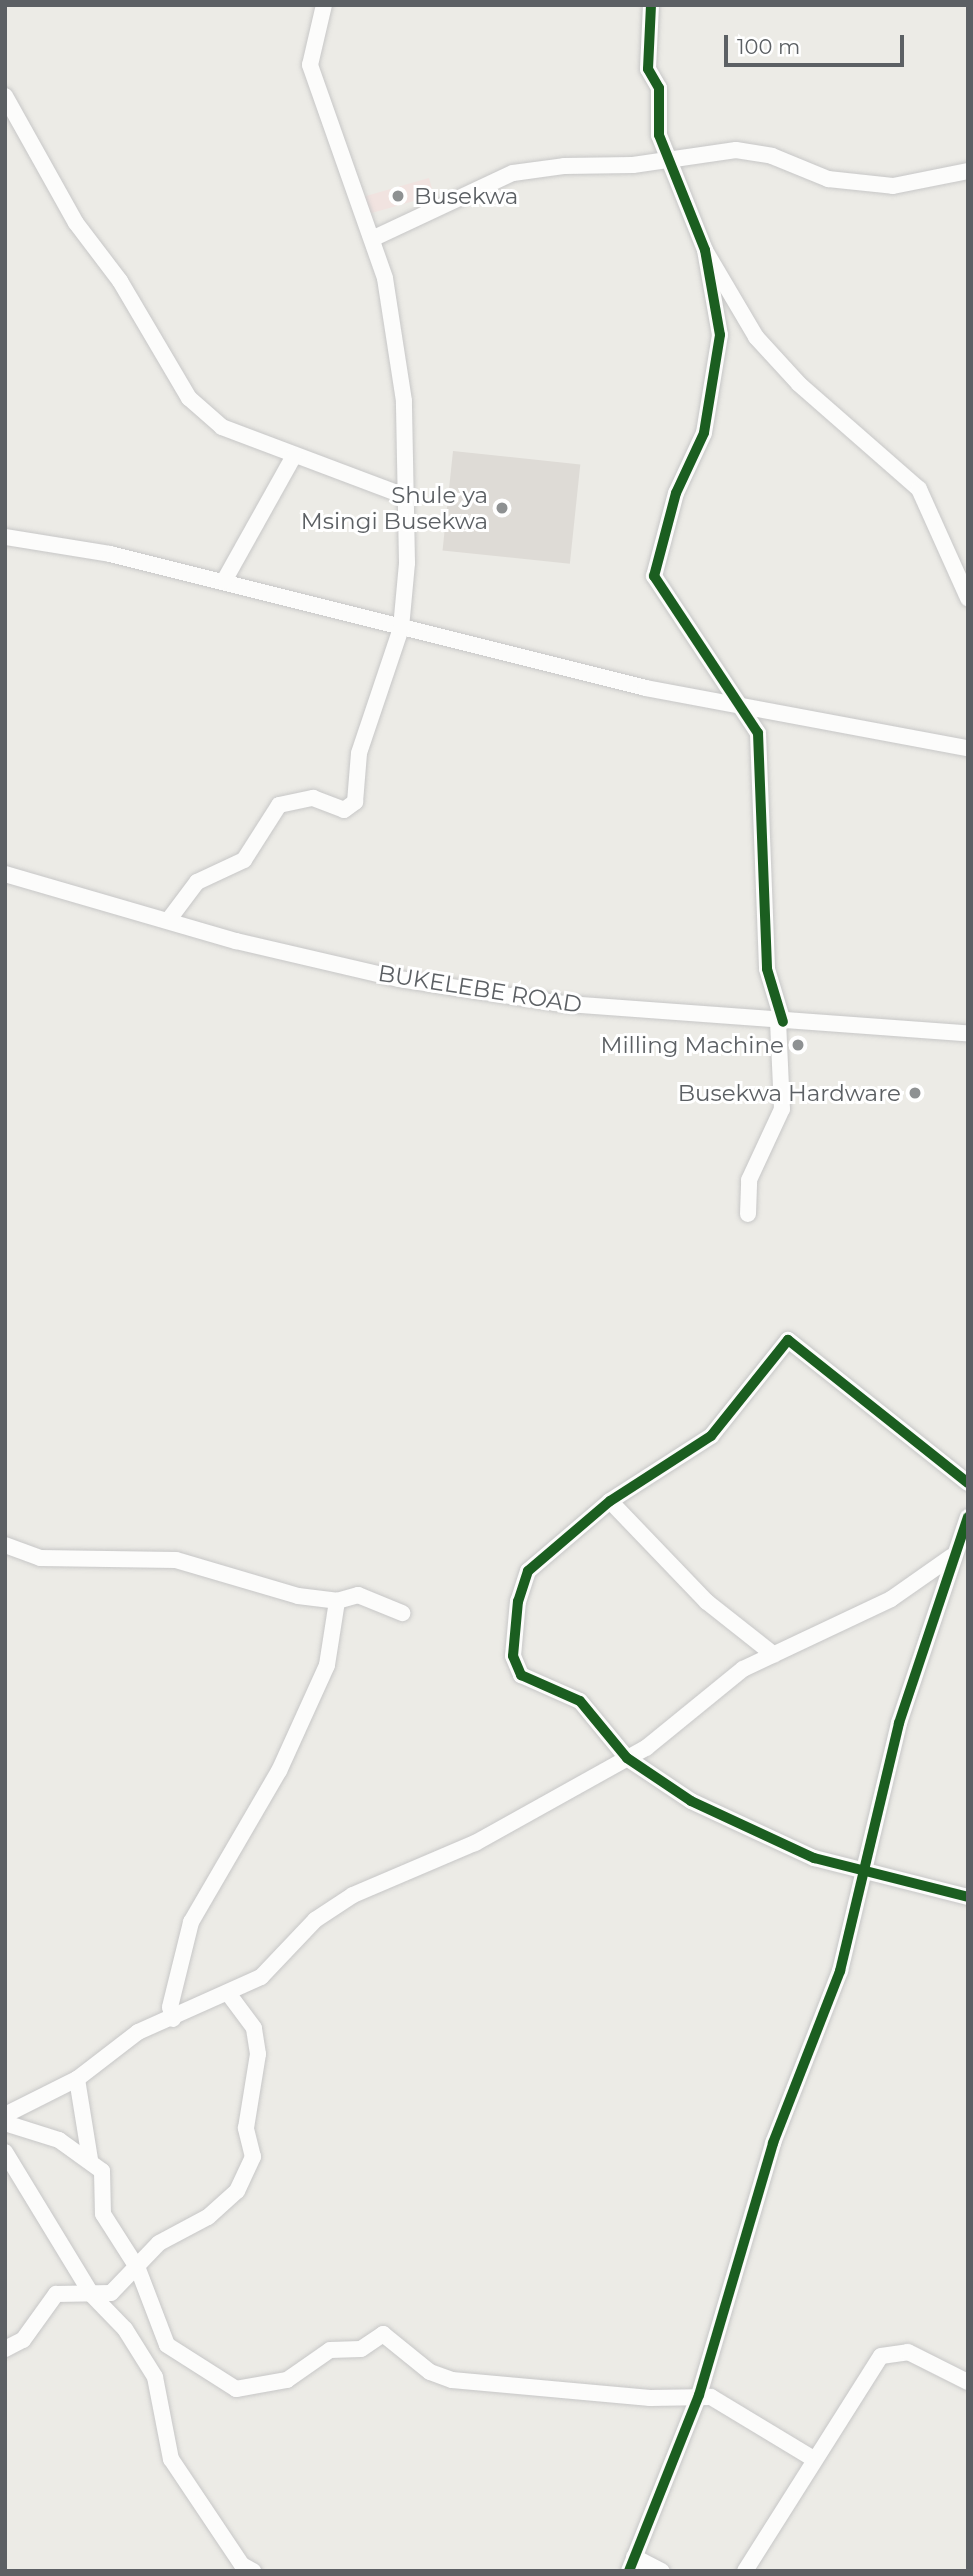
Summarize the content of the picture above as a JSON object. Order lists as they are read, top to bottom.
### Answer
{
  "streets": {
    "street": ["BUKELEBE ROAD"]
  },
  "places": [
    "Busekwa",
    "Shule ya Msingi Busekwa",
    "Milling Machine",
    "Busekwa Hardware"
  ],
  "scale_bar": "100 m"
}
